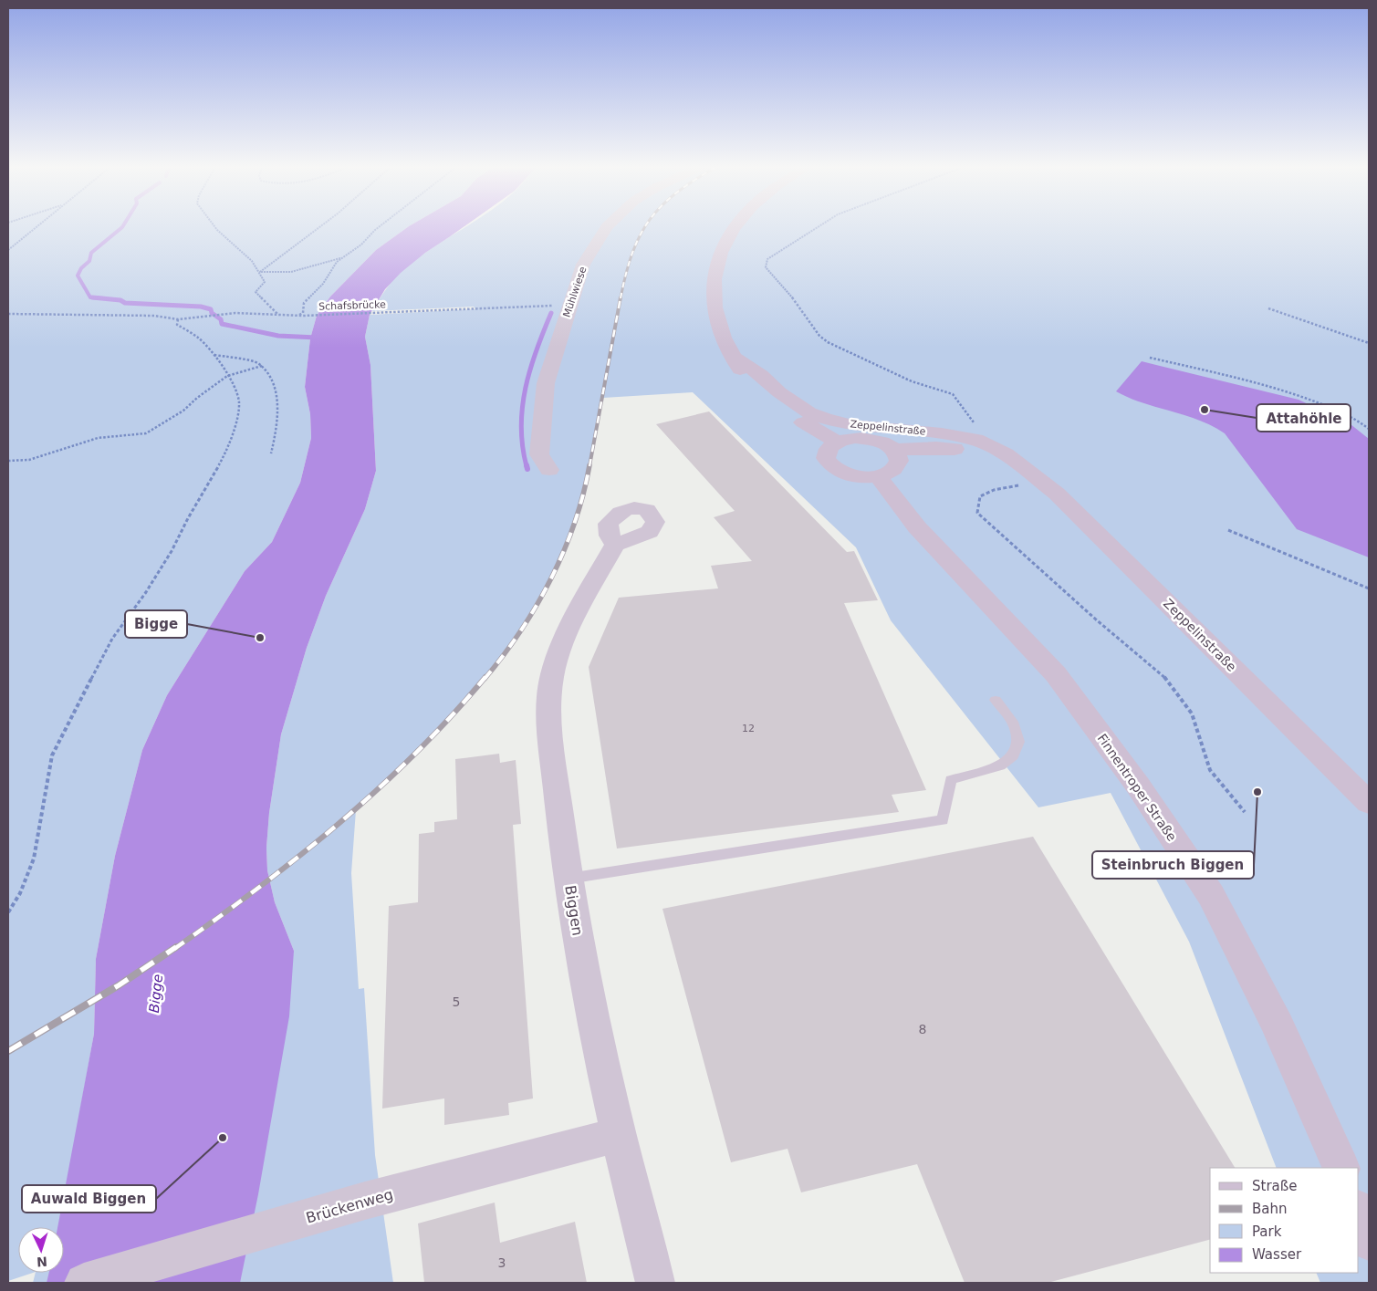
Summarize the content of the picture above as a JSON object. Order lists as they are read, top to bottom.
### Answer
{
  "streets": {
    "main road": ["Zeppelinstraße", "Finnentroper Straße"],
    "street": ["Mühlwiese", "Biggen", "Brückenweg"],
    "path": ["Schafsbrücke"]
  },
  "crossings": [
    ["Mühlwiese", "Schafsbrücke"],
    ["Biggen", "Brückenweg"]
  ],
  "water": ["Bigge"],
  "places": [
    "Attahöhle",
    "Bigge",
    "Steinbruch Biggen",
    "Auwald Biggen"
  ],
  "house_numbers": [
    "12",
    "5",
    "8",
    "3"
  ],
  "legend": [
    "Straße",
    "Bahn",
    "Park",
    "Wasser"
  ],
  "north": "bottom"
}
